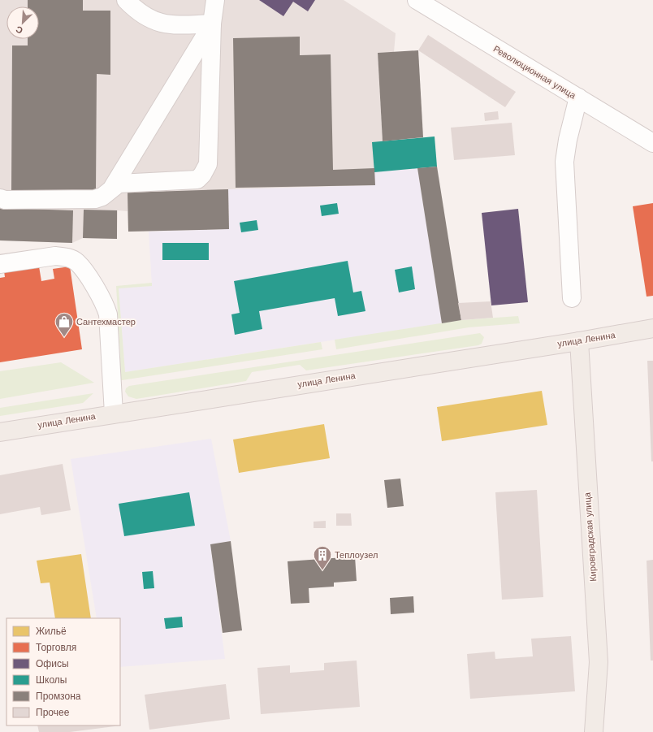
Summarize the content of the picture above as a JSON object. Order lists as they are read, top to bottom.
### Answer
{
  "streets": {
    "main road": ["улица Ленина", "Кировградская улица"],
    "street": ["Революционная улица"]
  },
  "crossings": [
    ["улица Ленина", "Кировградская улица"]
  ],
  "places": {
    "shop": ["Сантехмастер"],
    "building": ["Теплоузел"]
  },
  "legend": [
    "Жильё",
    "Торговля",
    "Офисы",
    "Школы",
    "Промзона",
    "Прочее"
  ],
  "north": "bottom left"
}
